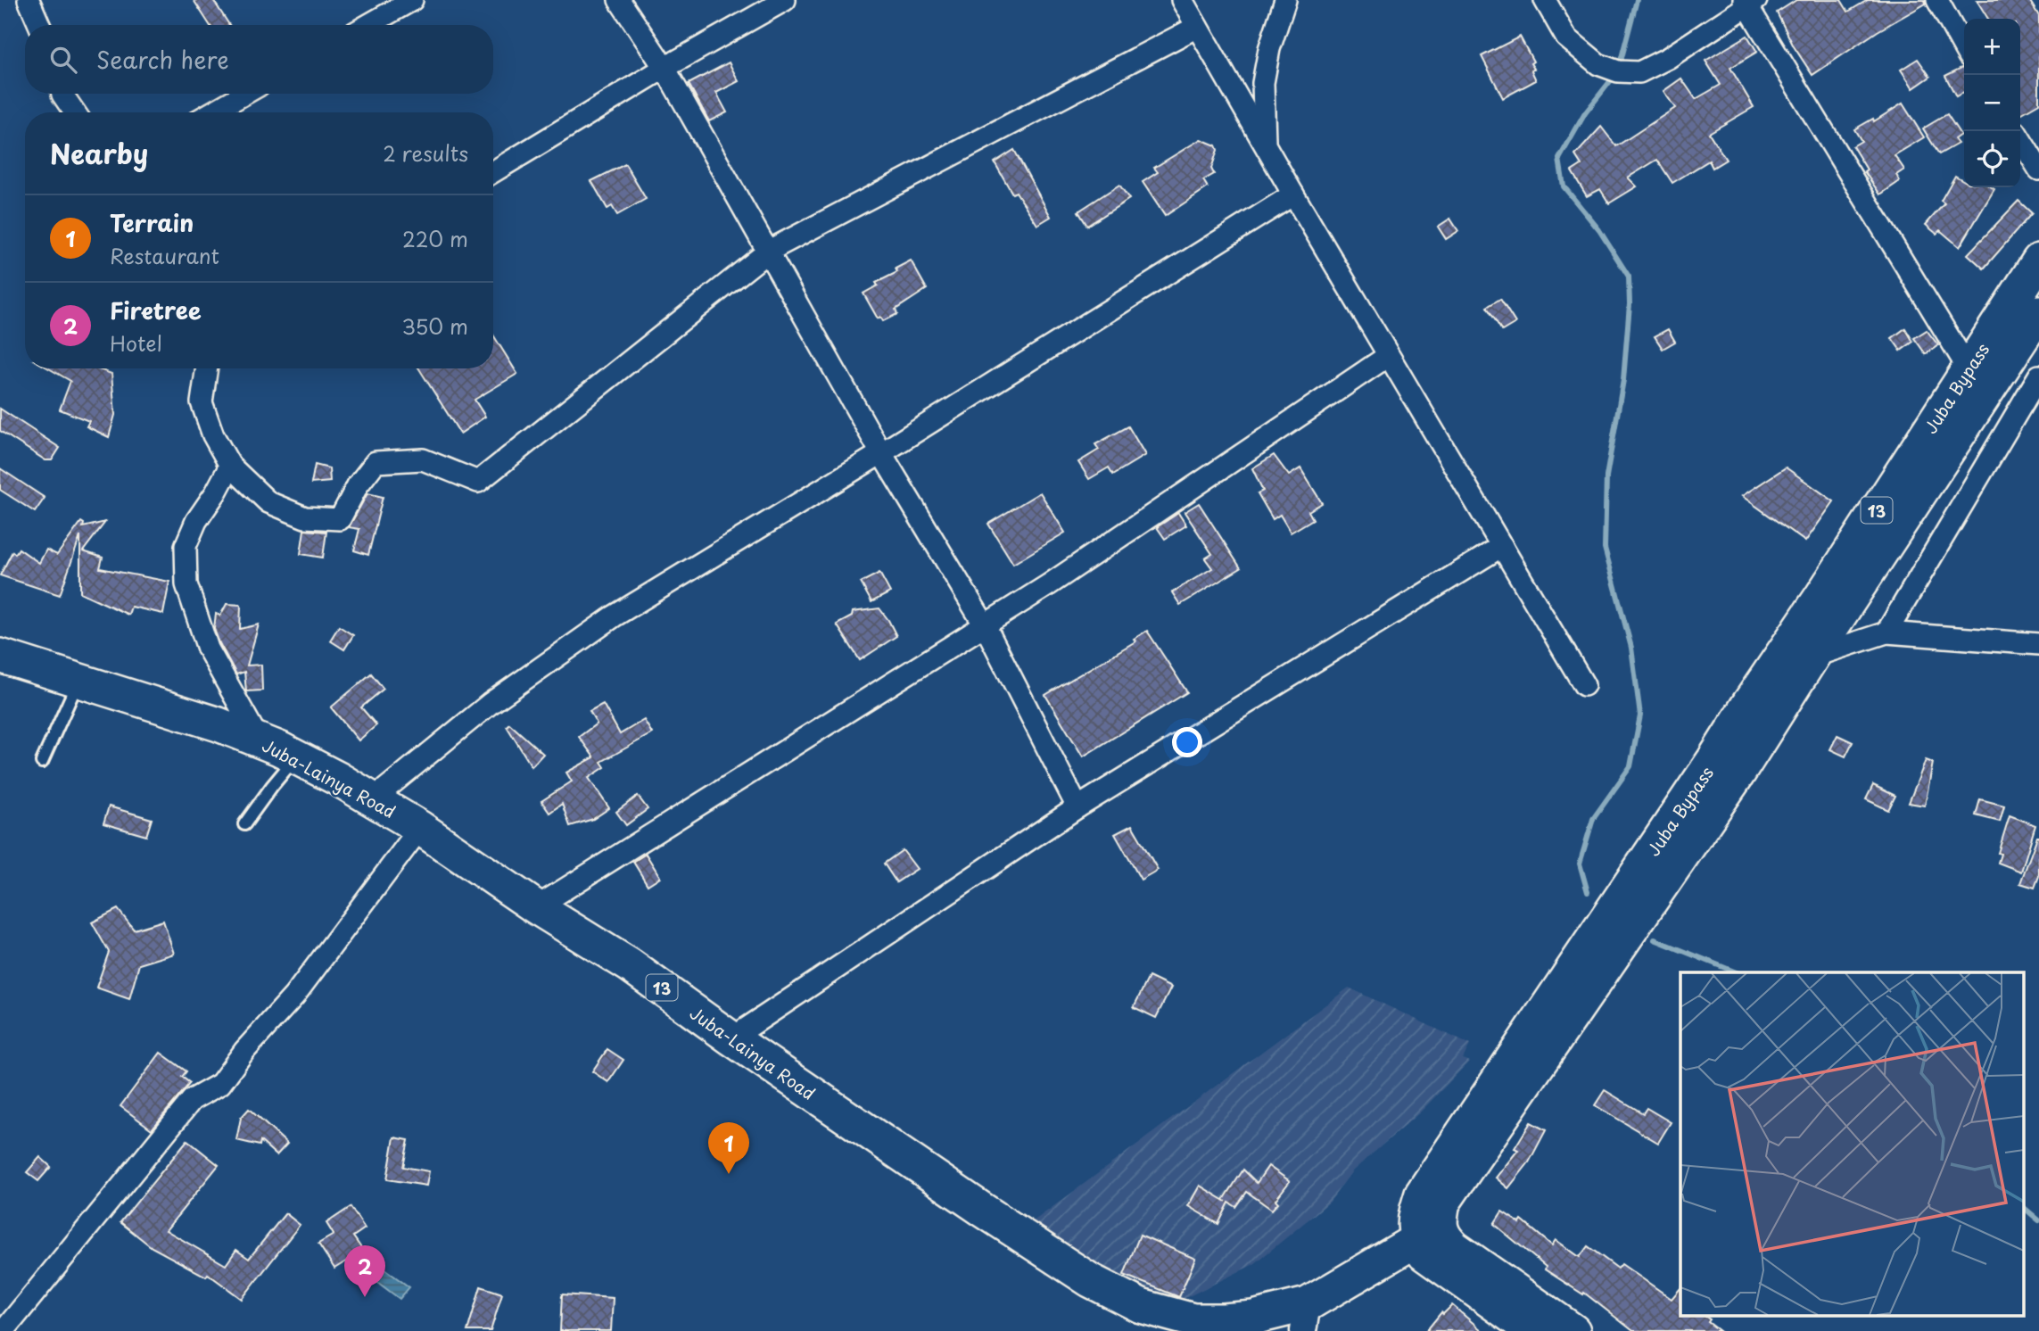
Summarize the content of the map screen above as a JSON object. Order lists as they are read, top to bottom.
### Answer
{
  "streets": {
    "main road": ["Juba Bypass", "13", "Juba-Lainya Road"]
  },
  "crossings": [
    ["Juba Bypass", "Juba-Lainya Road"]
  ],
  "page": {
    "map_buttons": ["+", "−"],
    "search": "Search here",
    "heading": ["Nearby", "2 results"],
    "list": [
      {
        "mark": "1",
        "name": "Terrain",
        "note": "Restaurant",
        "value": "220 m"
      },
      {
        "mark": "2",
        "name": "Firetree",
        "note": "Hotel",
        "value": "350 m"
      }
    ],
    "pins": ["1", "2"]
  }
}
